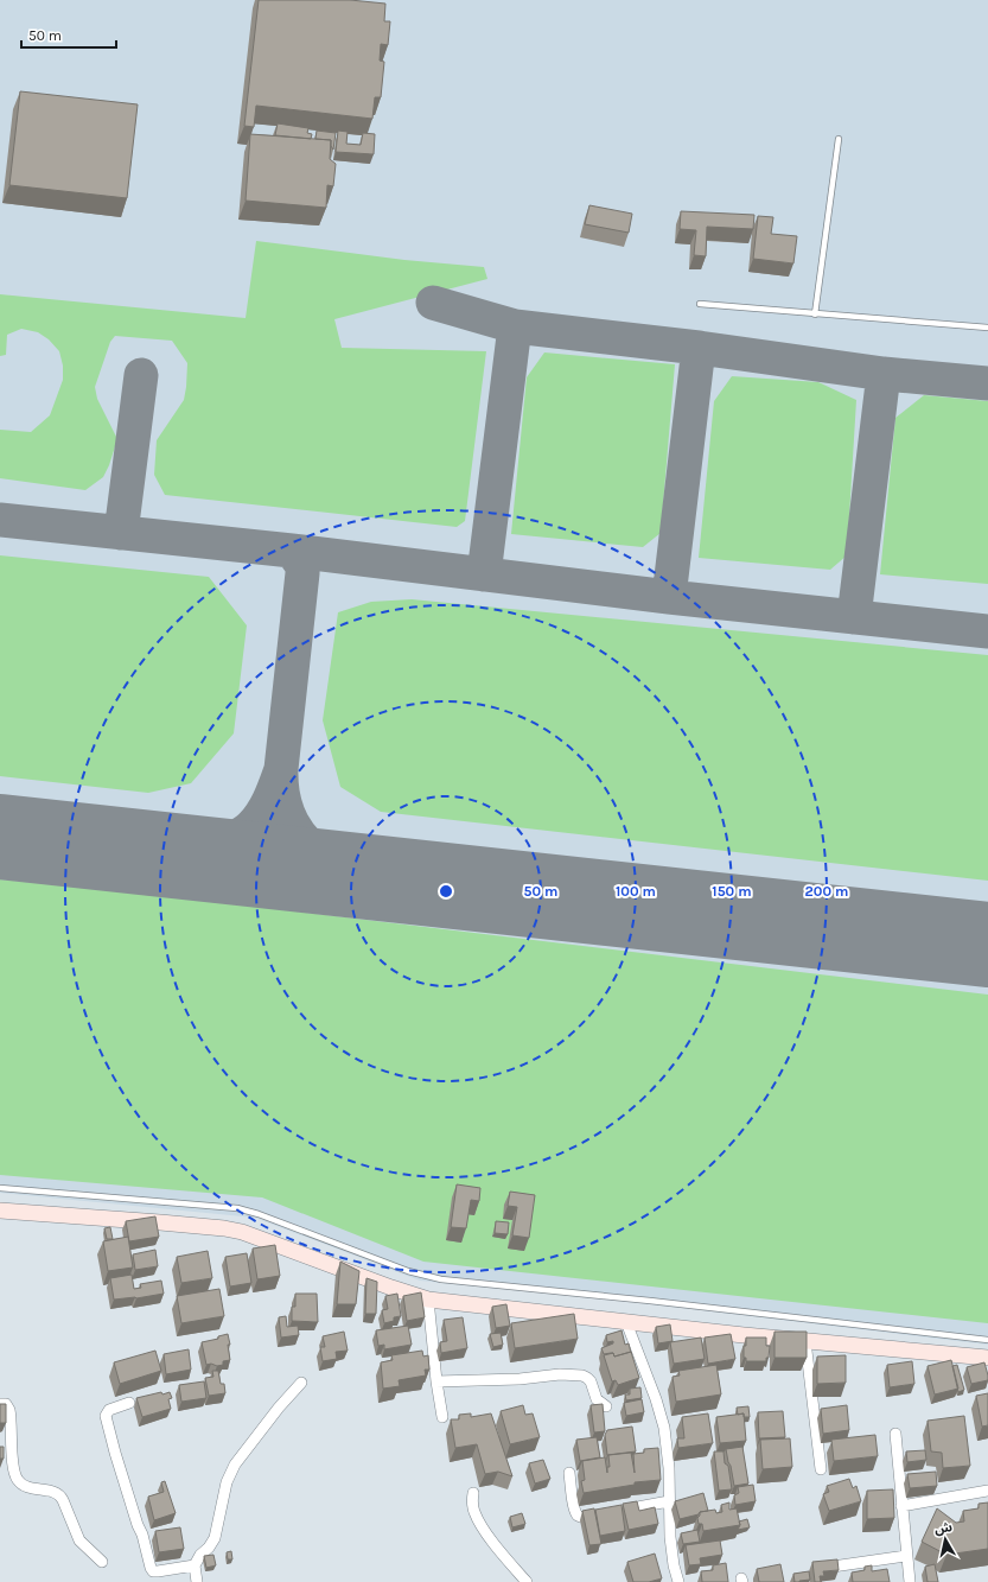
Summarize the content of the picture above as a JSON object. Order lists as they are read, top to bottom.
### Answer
{
  "scale_bar": "50 m",
  "north": "top",
  "rings": [
    "50 m",
    "100 m",
    "150 m",
    "200 m"
  ]
}
